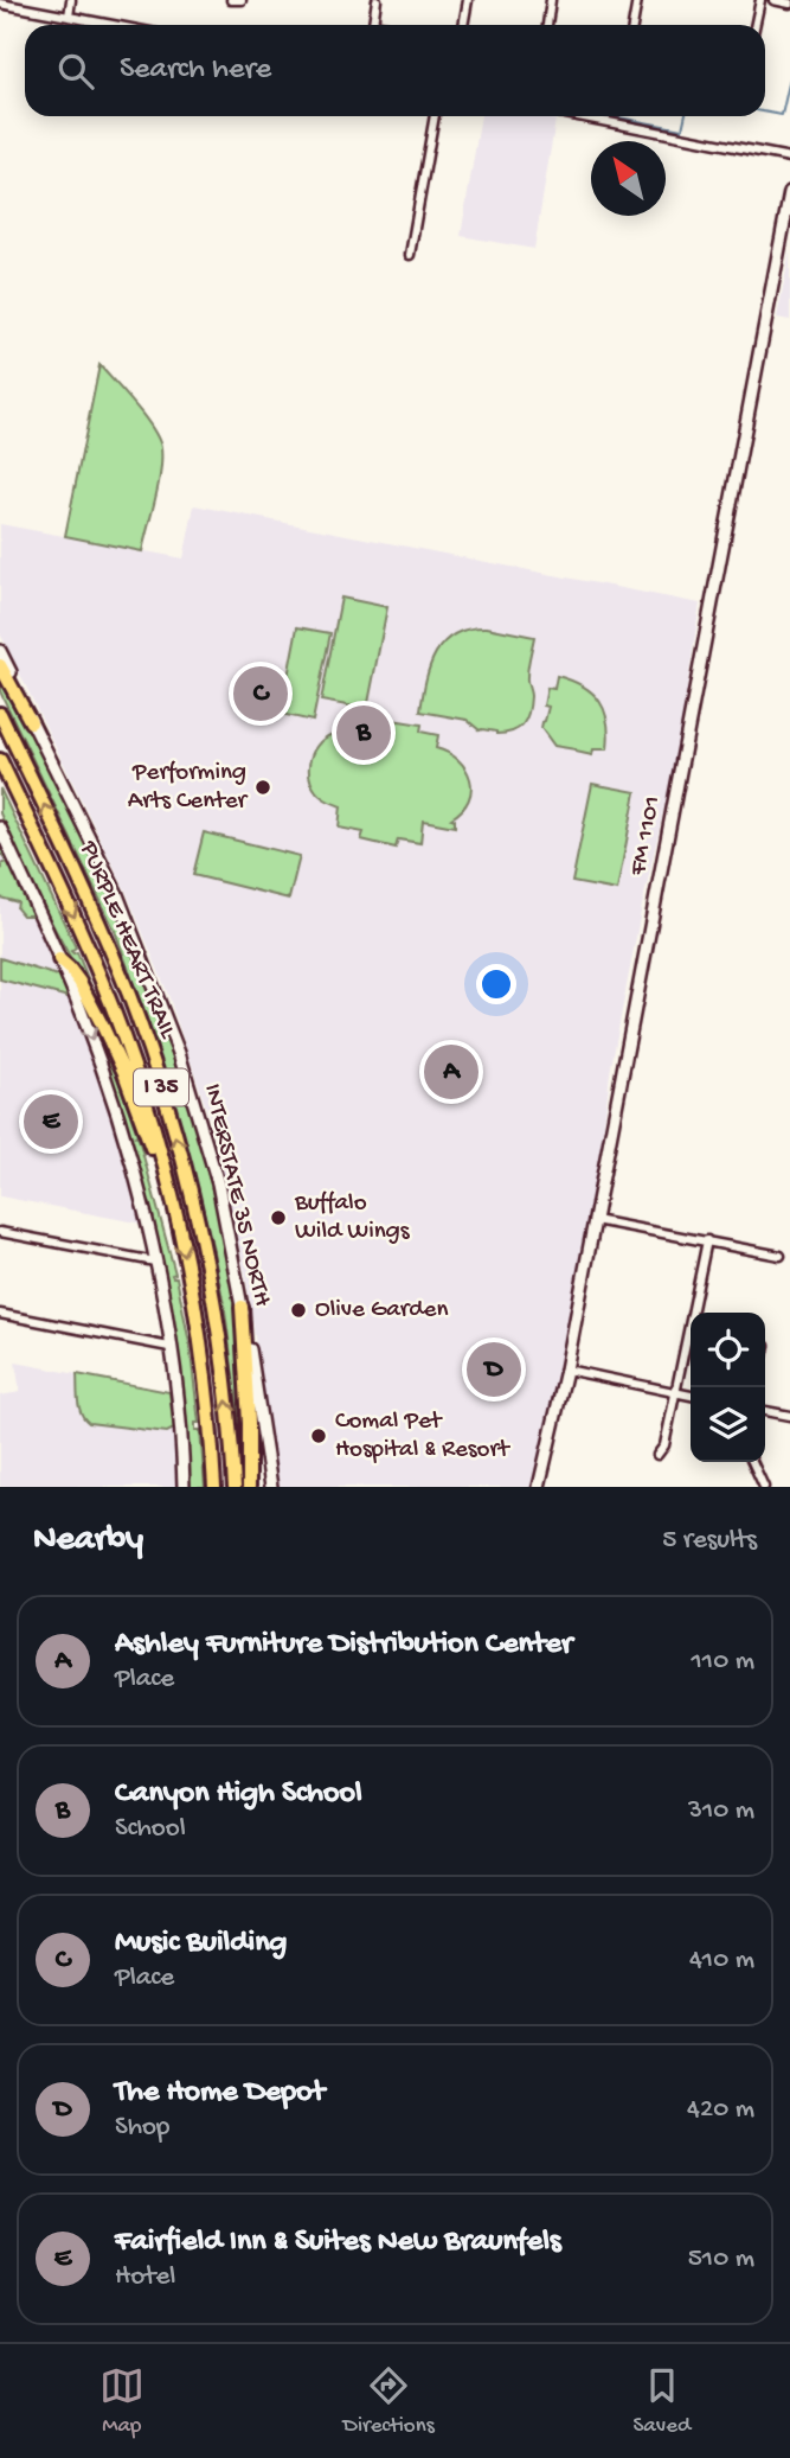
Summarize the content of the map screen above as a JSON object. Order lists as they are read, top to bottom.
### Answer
{
  "streets": {
    "highway": ["PURPLE HEART TRAIL", "I 35"],
    "main road": ["FM 1101", "INTERSTATE 35 NORTH"]
  },
  "places": [
    "Performing Arts Center",
    "Buffalo Wild Wings",
    "Olive Garden",
    "Comal Pet Hospital & Resort"
  ],
  "north": "top left",
  "page": {
    "search": "Search here",
    "pins": [
      "C",
      "B",
      "A",
      "E",
      "D"
    ],
    "heading": ["Nearby", "5 results"],
    "list": [
      {
        "mark": "A",
        "name": "Ashley Furniture Distribution Center",
        "note": "Place",
        "value": "110 m"
      },
      {
        "mark": "B",
        "name": "Canyon High School",
        "note": "School",
        "value": "310 m"
      },
      {
        "mark": "C",
        "name": "Music Building",
        "note": "Place",
        "value": "410 m"
      },
      {
        "mark": "D",
        "name": "The Home Depot",
        "note": "Shop",
        "value": "420 m"
      },
      {
        "mark": "E",
        "name": "Fairfield Inn & Suites New Braunfels",
        "note": "Hotel",
        "value": "510 m"
      }
    ],
    "nav": ["Map", "Directions", "Saved"]
  }
}
